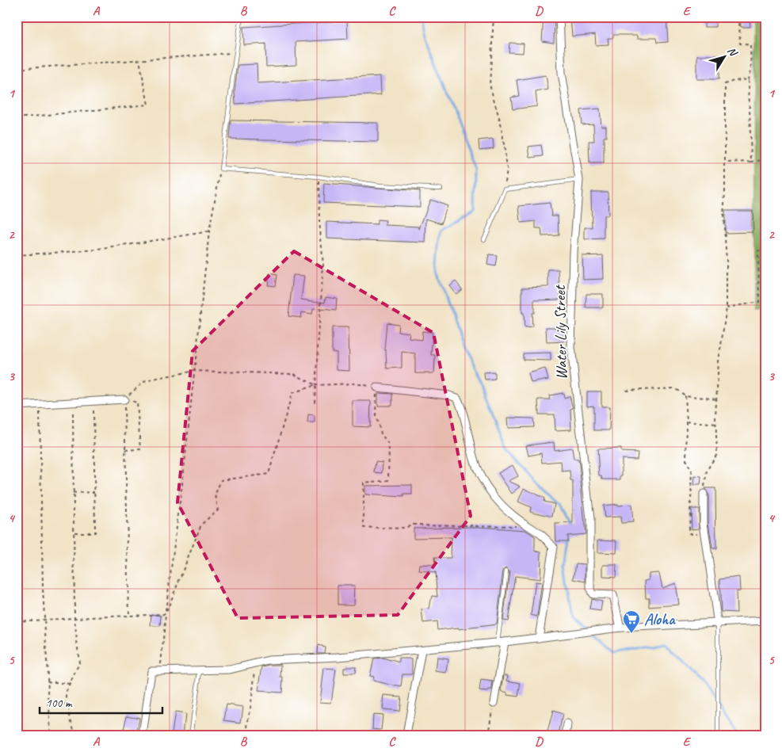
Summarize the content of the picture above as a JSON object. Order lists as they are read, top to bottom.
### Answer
{
  "streets": {
    "street": ["Water Lily Street"]
  },
  "places": {
    "supermarket": ["Aloha"]
  },
  "scale_bar": "100 m",
  "north": "top right",
  "grid": {
    "columns": [
      "A",
      "B",
      "C",
      "D",
      "E"
    ],
    "rows": [
      "1",
      "2",
      "3",
      "4",
      "5"
    ]
  }
}
